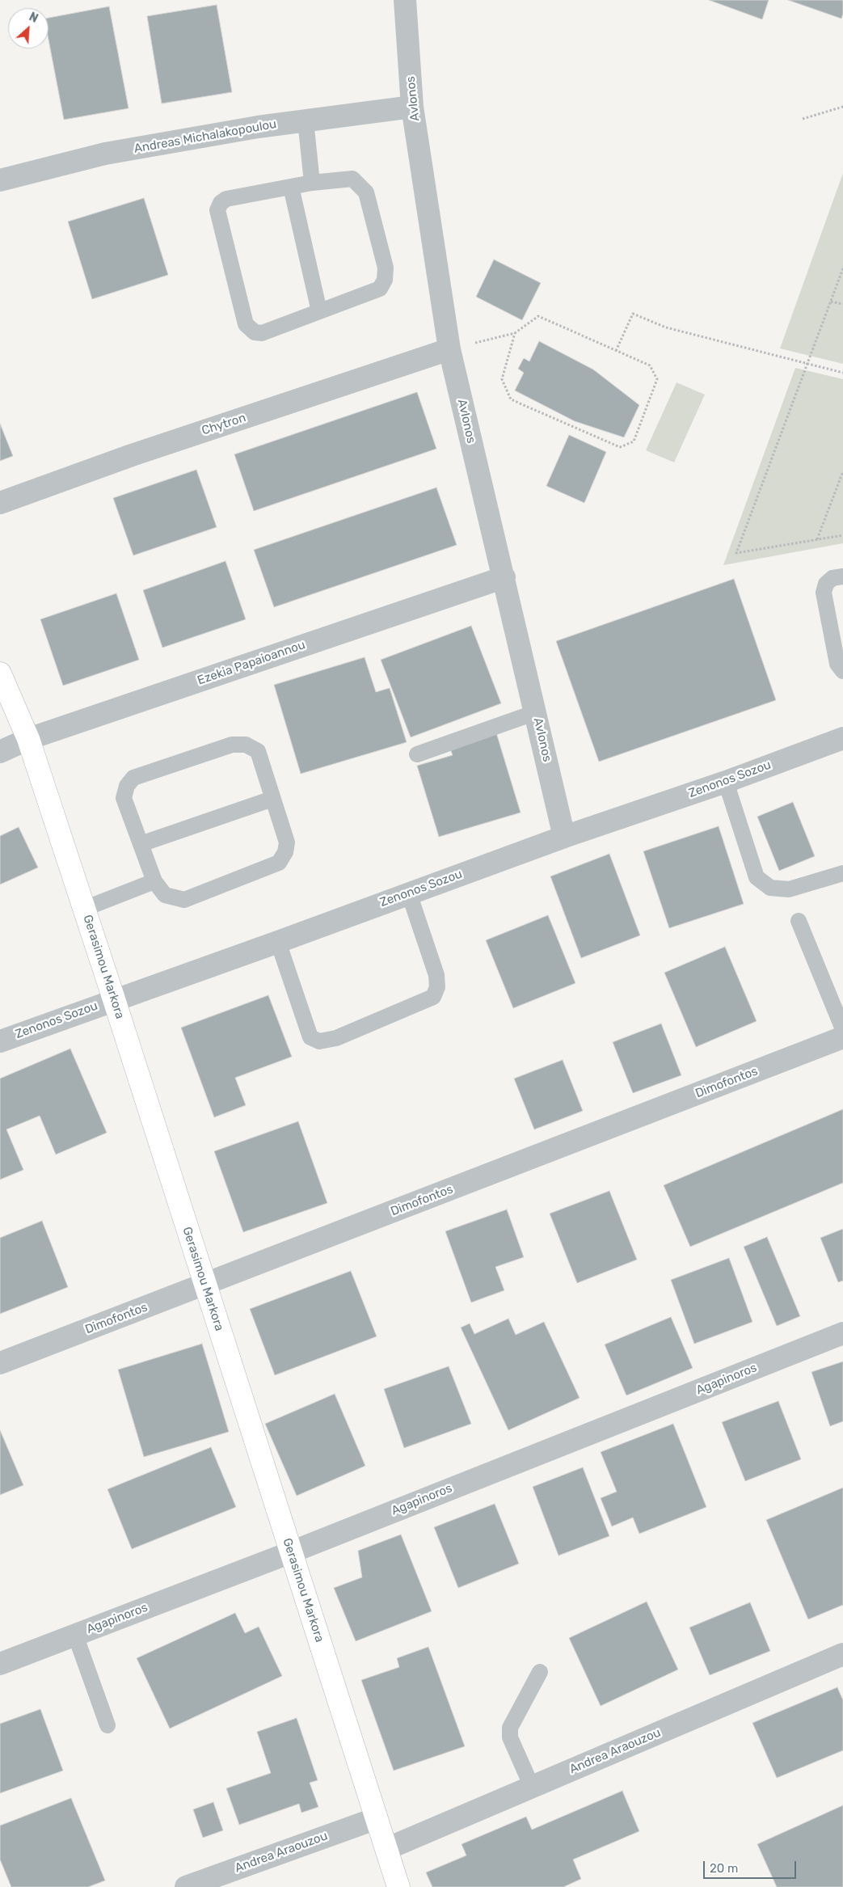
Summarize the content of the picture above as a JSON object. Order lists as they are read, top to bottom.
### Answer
{
  "streets": {
    "street": [
      "Avlonos",
      "Andreas Michalakopoulou",
      "Chytron",
      "Ezekia Papaioannou",
      "Zenonos Sozou",
      "Gerasimou Markora",
      "Dimofontos",
      "Agapinoros",
      "Andrea Araouzou"
    ]
  },
  "crossings": [
    ["Avlonos", "Andreas Michalakopoulou"],
    ["Avlonos", "Chytron"],
    ["Avlonos", "Ezekia Papaioannou"],
    ["Avlonos", "Zenonos Sozou"],
    ["Ezekia Papaioannou", "Gerasimou Markora"],
    ["Zenonos Sozou", "Gerasimou Markora"],
    ["Gerasimou Markora", "Dimofontos"],
    ["Gerasimou Markora", "Agapinoros"],
    ["Gerasimou Markora", "Andrea Araouzou"]
  ],
  "scale_bar": "20 m",
  "north": "top right"
}
